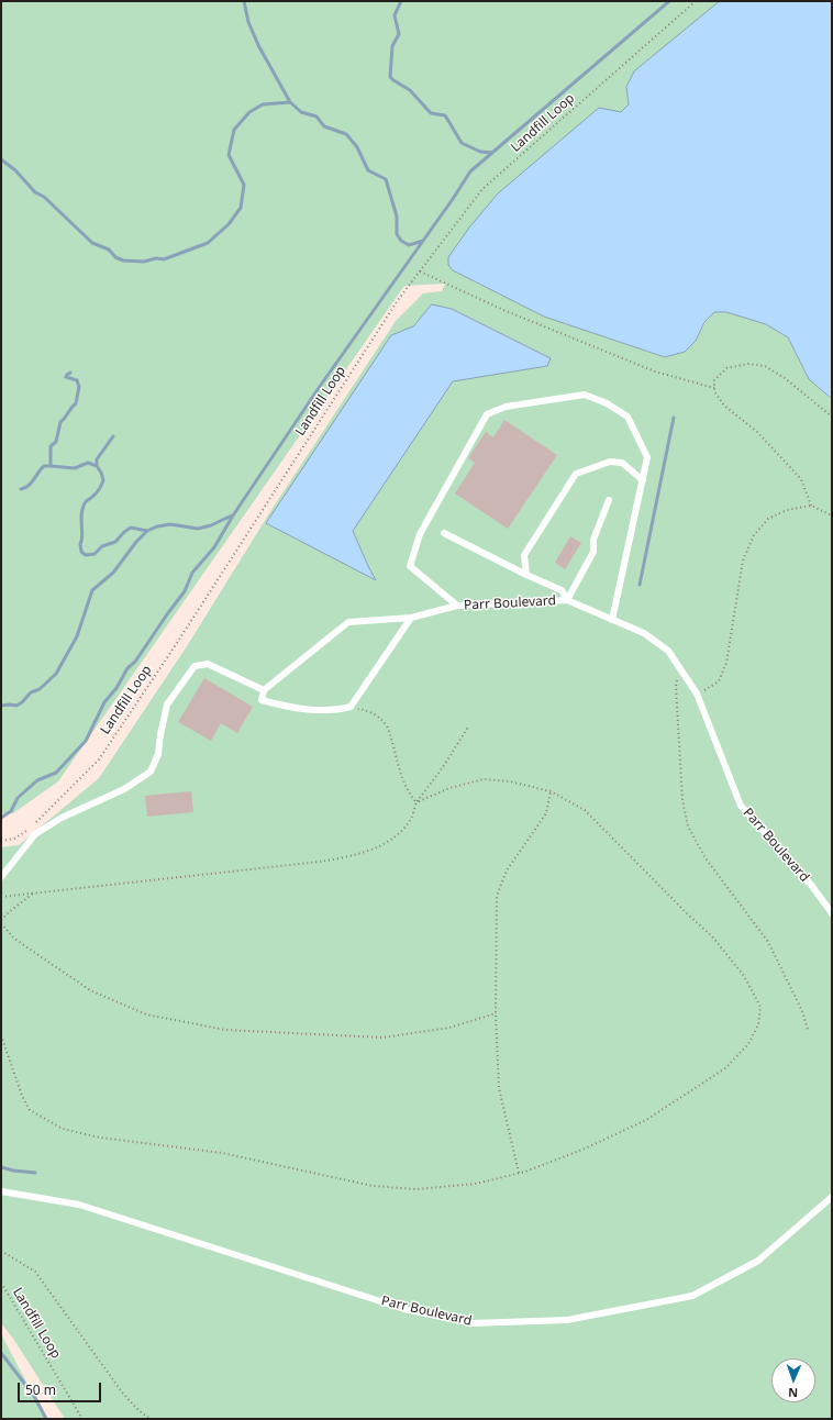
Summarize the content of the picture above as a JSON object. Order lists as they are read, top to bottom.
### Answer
{
  "streets": {
    "lane": ["Parr Boulevard"],
    "path": ["Landfill Loop"]
  },
  "scale_bar": "50 m",
  "north": "bottom"
}
